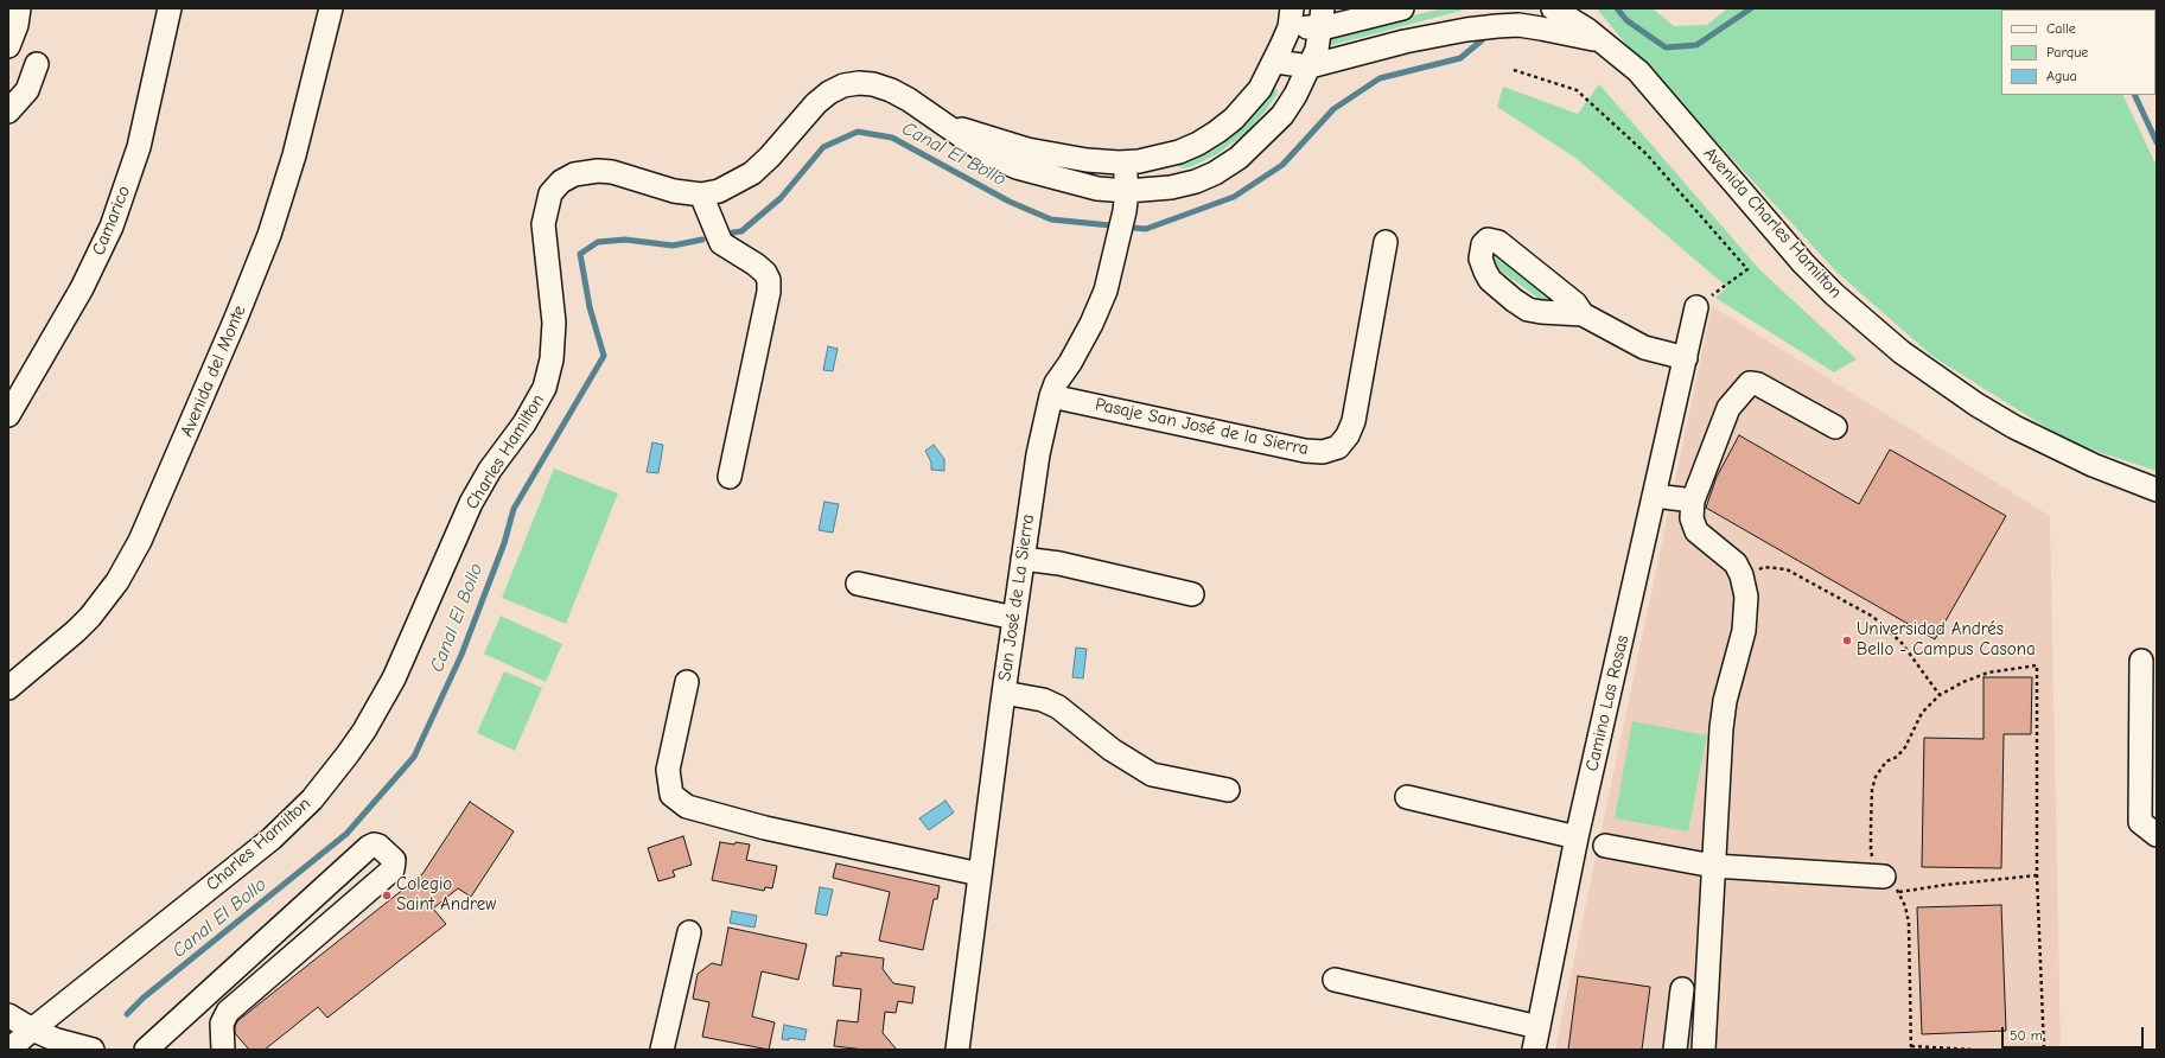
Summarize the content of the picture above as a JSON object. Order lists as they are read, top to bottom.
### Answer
{
  "streets": {
    "street": [
      "Camarico",
      "Avenida Charles Hamilton",
      "Avenida del Monte",
      "Pasaje San José de la Sierra",
      "Charles Hamilton",
      "San José de La Sierra",
      "Camino Las Rosas"
    ]
  },
  "crossings": [
    ["Avenida Charles Hamilton", "Charles Hamilton"],
    ["Pasaje San José de la Sierra", "San José de La Sierra"],
    ["Charles Hamilton", "San José de La Sierra"]
  ],
  "water": ["Canal El Bollo"],
  "places": ["Universidad Andrés Bello - Campus Casona", "Colegio Saint Andrew"],
  "legend": ["Calle", "Parque", "Agua"],
  "scale_bar": "50 m"
}
